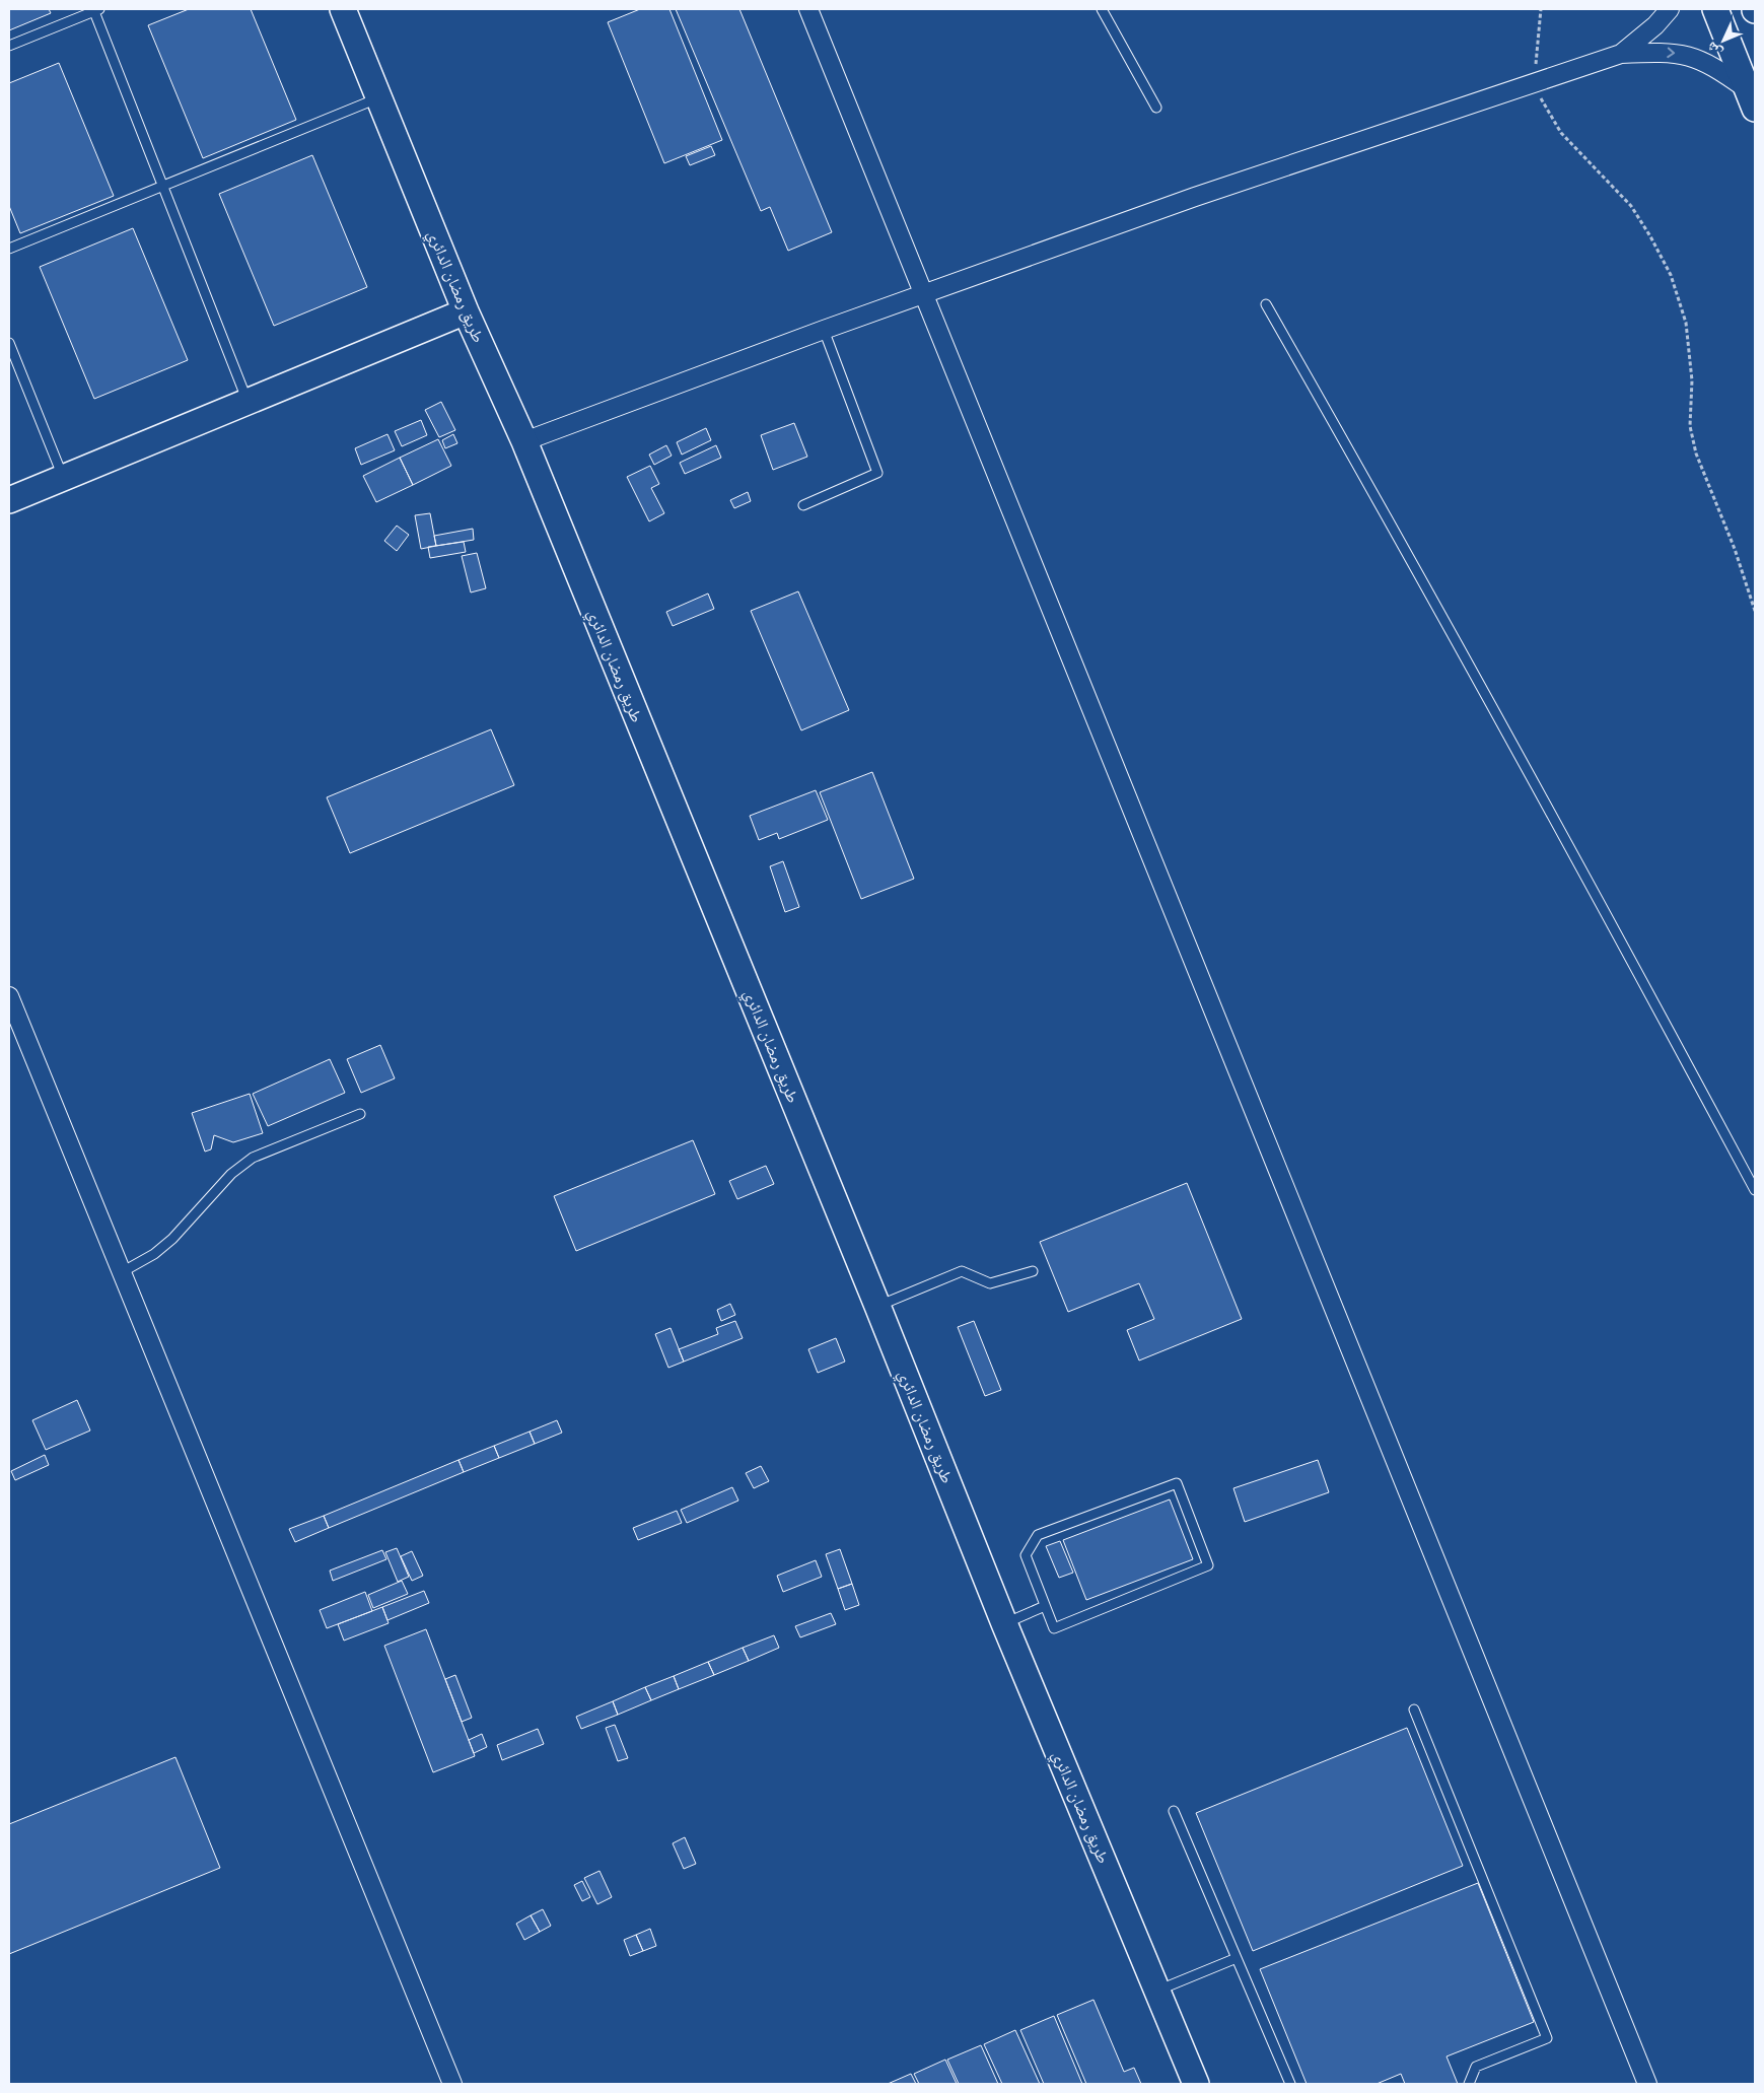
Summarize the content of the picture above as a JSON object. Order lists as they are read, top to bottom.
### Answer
{
  "streets": {
    "street": ["طريق رمضان الدائري"]
  },
  "north": "bottom left"
}
